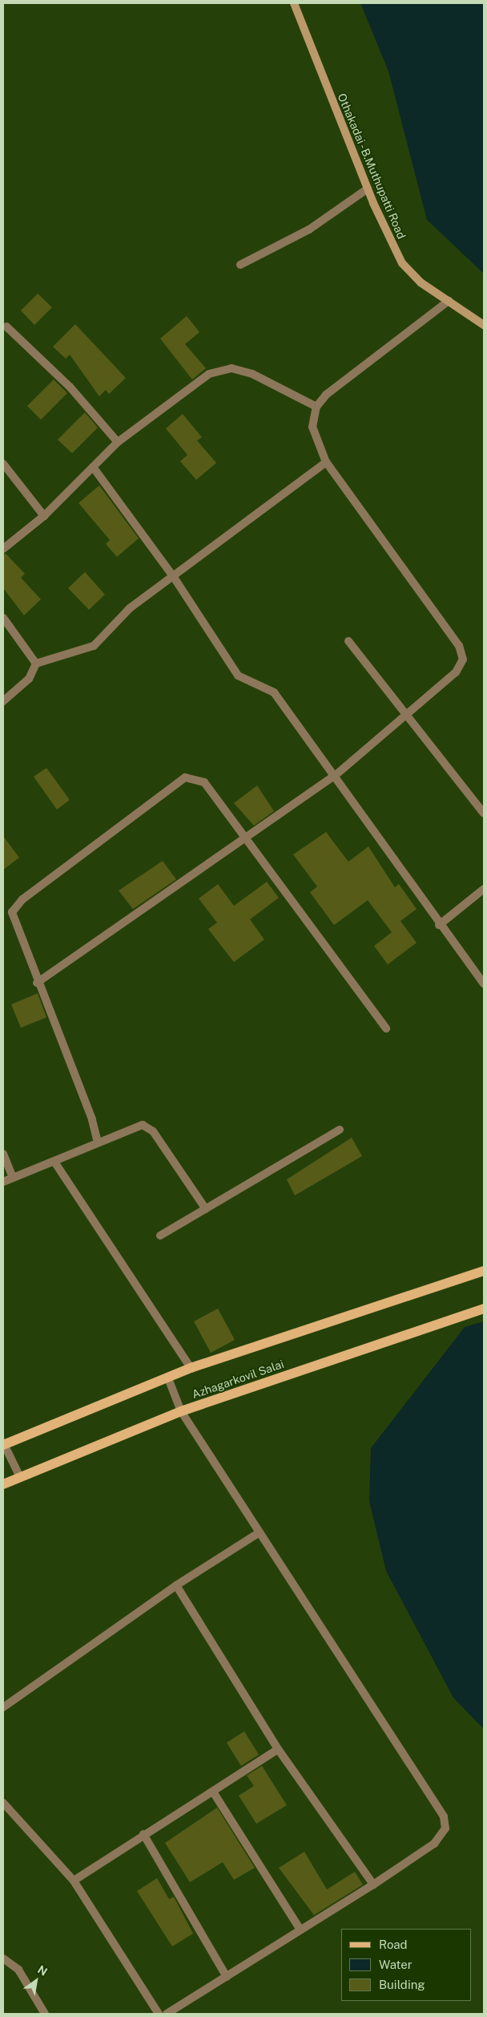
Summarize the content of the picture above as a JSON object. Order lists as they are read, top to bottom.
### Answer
{
  "streets": {
    "main road": ["Othakadai - B.Muthupatti Road", "Azhagarkovil Salai"]
  },
  "legend": ["Road", "Water", "Building"],
  "north": "top right"
}
